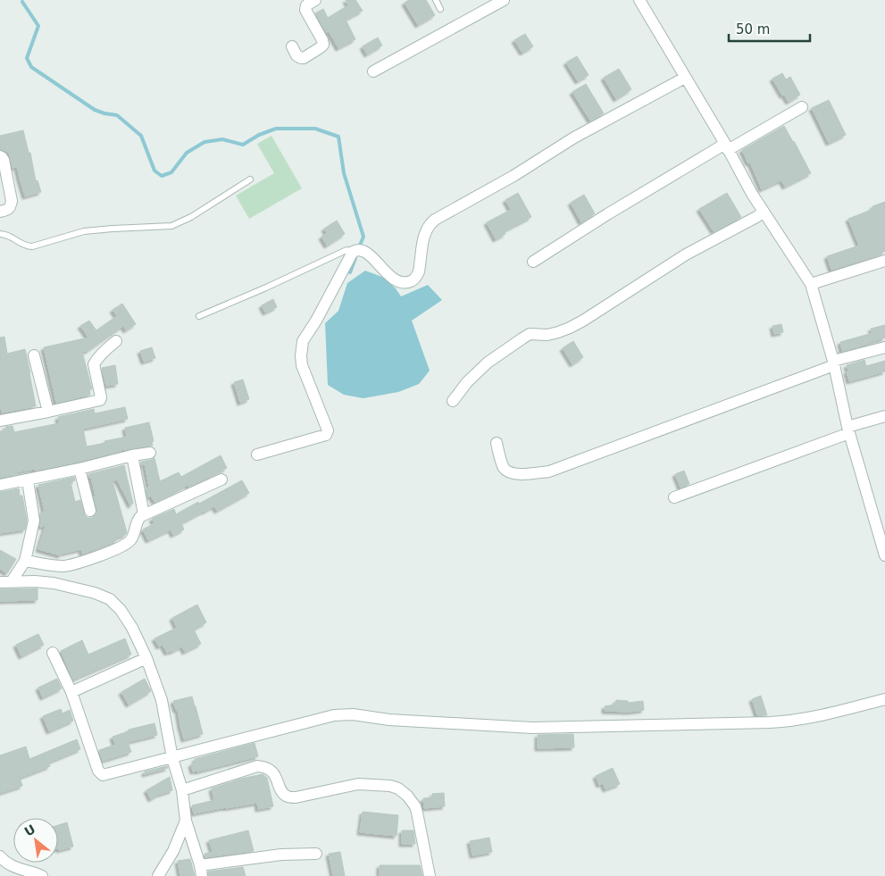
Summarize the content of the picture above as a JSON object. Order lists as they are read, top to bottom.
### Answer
{
  "scale_bar": "50 m",
  "north": "top left"
}
